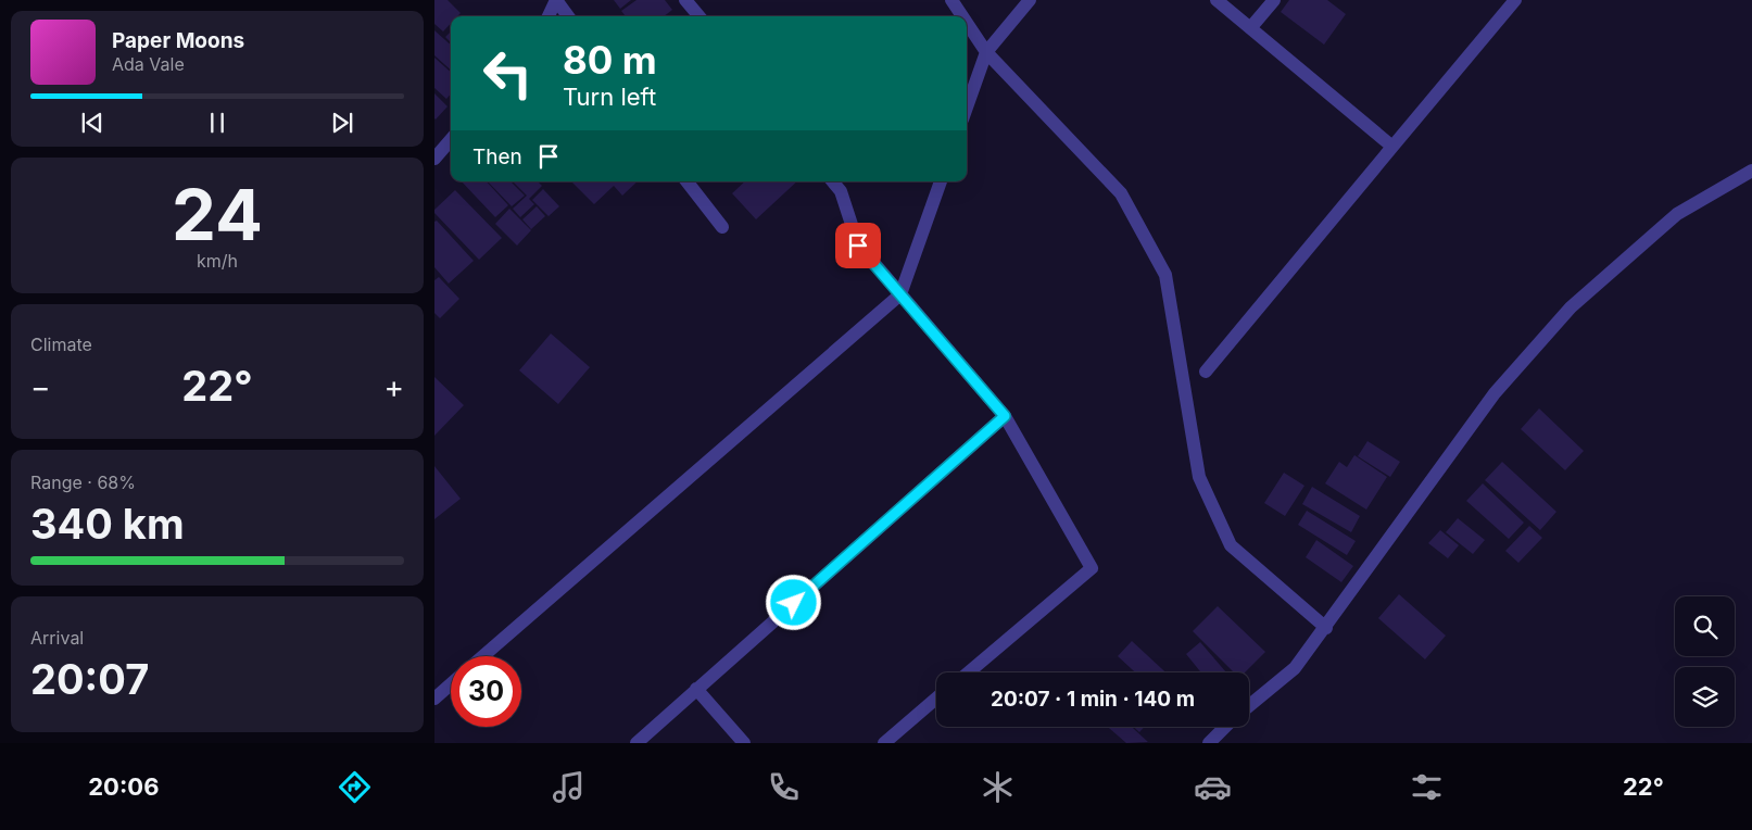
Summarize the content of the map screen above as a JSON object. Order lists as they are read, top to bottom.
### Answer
{
  "page": {
    "turn": ["80 m", "Turn left"],
    "song": ["Paper Moons", "Ada Vale"],
    "then": "Then",
    "tile": [
      ["24", "km/h"],
      "Climate",
      ["Range · 68%", "340 km"],
      ["Arrival", "20:07"]
    ],
    "heat": ["−", "22°", "+"],
    "limit": "30",
    "trip": "20:07 · 1 min · 140 m",
    "tabs": ["20:06", "22°"]
  }
}
